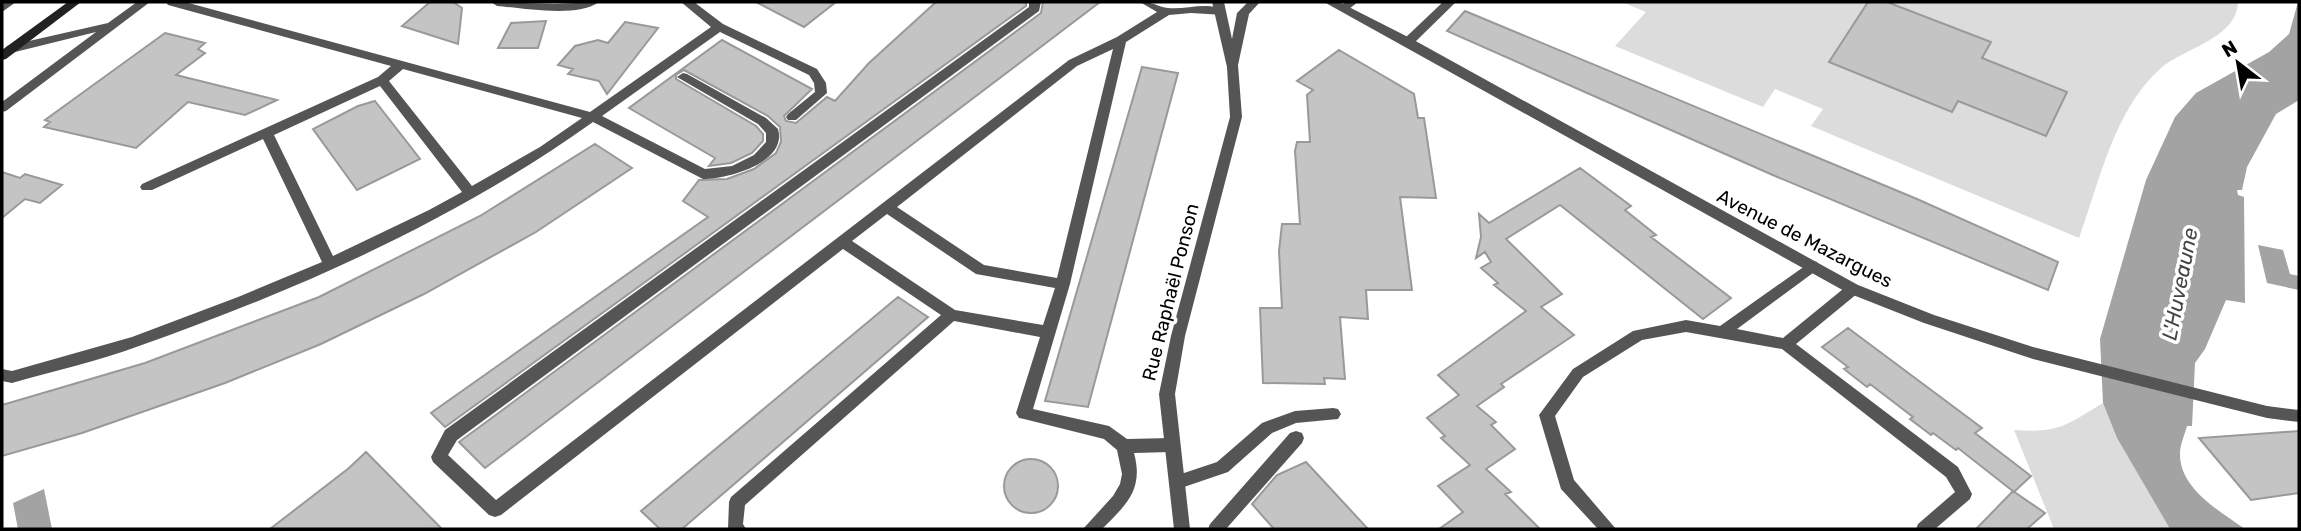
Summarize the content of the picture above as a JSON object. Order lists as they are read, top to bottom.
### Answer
{
  "streets": {
    "street": ["Avenue de Mazargues", "Rue Raphaël Ponson"]
  },
  "water": ["L'Huveaune"],
  "north": "top left"
}
